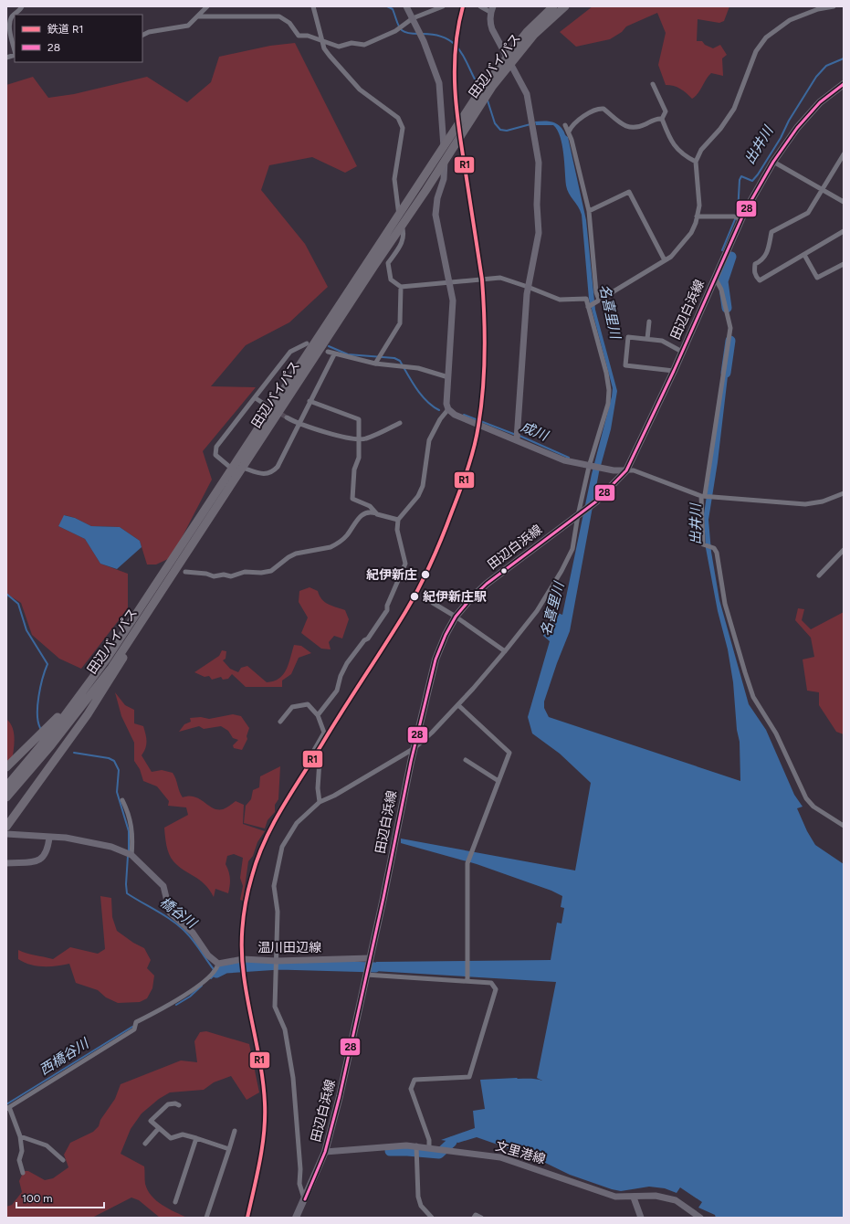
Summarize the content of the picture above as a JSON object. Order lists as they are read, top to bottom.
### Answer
{
  "streets": {
    "highway": ["田辺バイパス"],
    "main road": ["田辺白浜線"],
    "street": ["温川田辺線", "文里港線"]
  },
  "crossings": [
    ["田辺白浜線", "温川田辺線"],
    ["田辺白浜線", "文里港線"]
  ],
  "water": [
    "出井川",
    "名喜里川",
    "成川",
    "橋谷川",
    "西橋谷川"
  ],
  "places": ["紀伊新庄", "紀伊新庄駅"],
  "lines": ["rail line R1", "transit line 28"],
  "legend": ["鉄道 R1", "28"],
  "scale_bar": "100 m"
}
